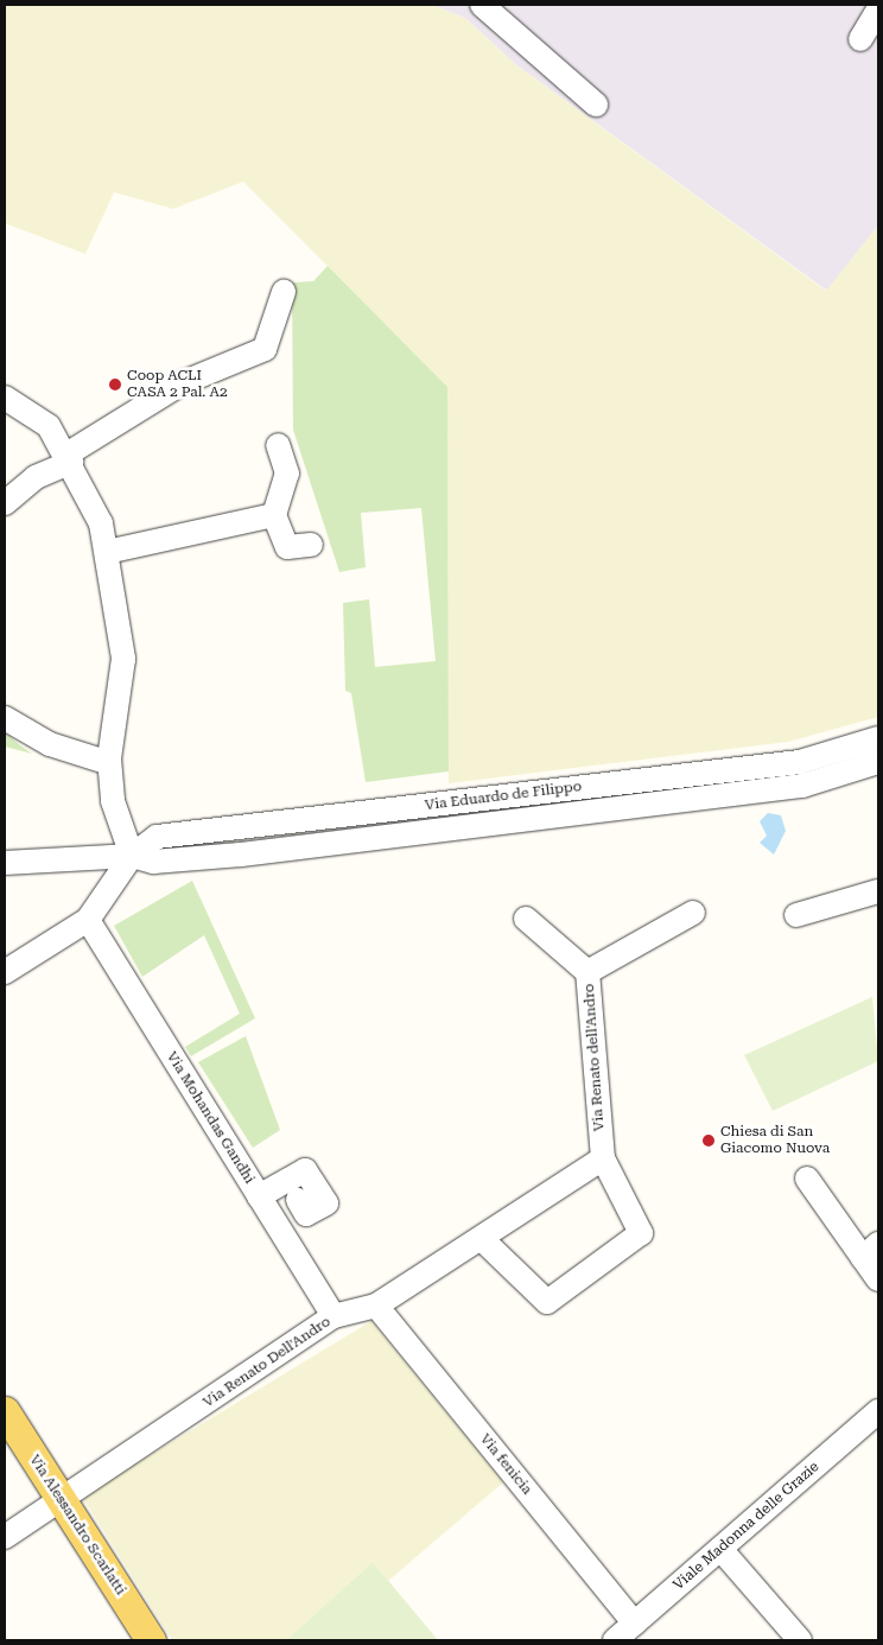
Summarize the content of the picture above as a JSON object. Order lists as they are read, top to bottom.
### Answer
{
  "streets": {
    "main road": ["Via Alessandro Scarlatti"],
    "street": [
      "Via Eduardo de Filippo",
      "Via Renato dell'Andro",
      "Via Mohandas Gandhi",
      "Via Renato Dell'Andro",
      "Via fenicia",
      "Viale Madonna delle Grazie"
    ]
  },
  "crossings": [
    ["Via Eduardo de Filippo", "Via Mohandas Gandhi"],
    ["Via Renato dell'Andro", "Via Renato Dell'Andro"],
    ["Via Mohandas Gandhi", "Via Renato Dell'Andro"],
    ["Via Renato Dell'Andro", "Via fenicia"],
    ["Via Renato Dell'Andro", "Via Alessandro Scarlatti"],
    ["Via fenicia", "Viale Madonna delle Grazie"]
  ],
  "places": ["Coop ACLI CASA 2 Pal. A2", "Chiesa di San Giacomo Nuova"]
}
